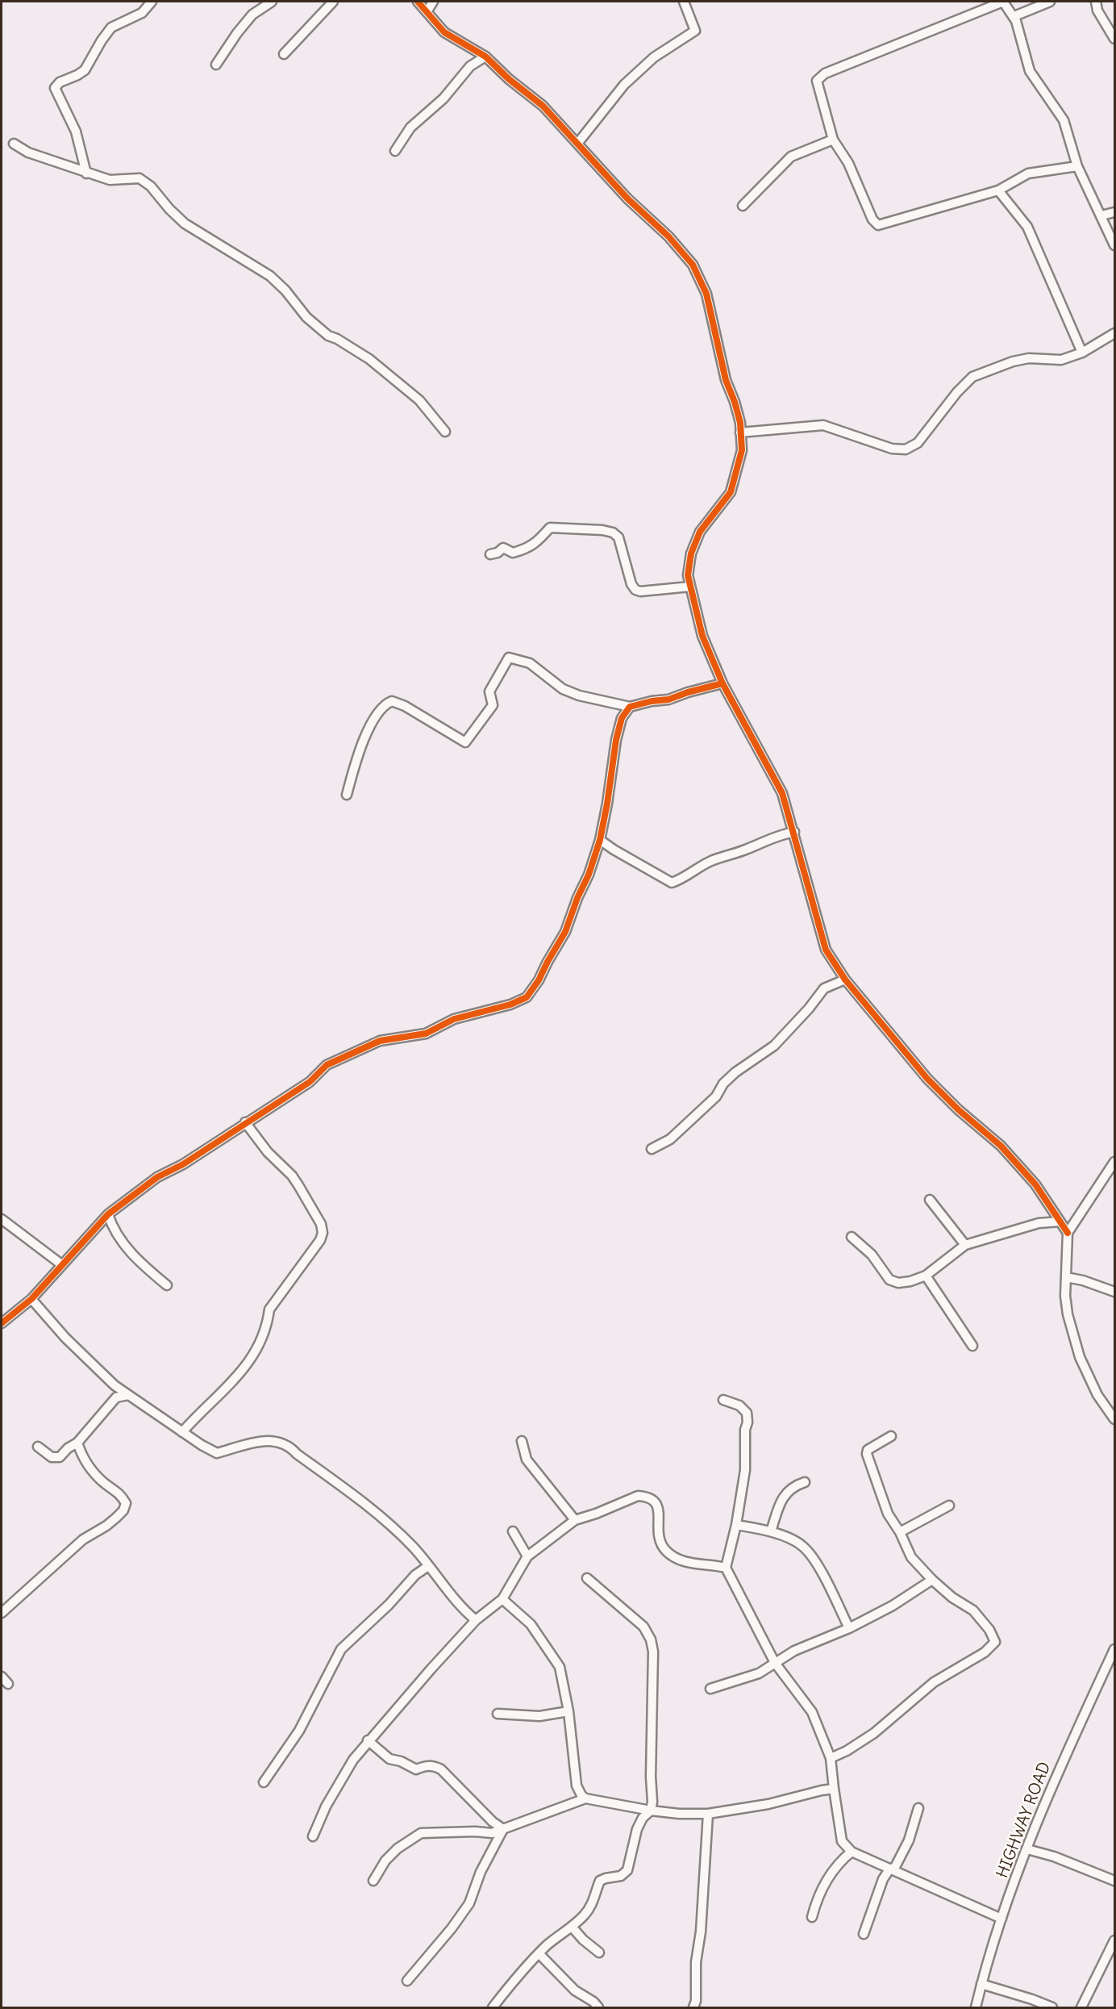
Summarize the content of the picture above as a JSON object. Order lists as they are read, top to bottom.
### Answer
{
  "streets": {
    "street": ["HIGHWAY ROAD"]
  }
}
